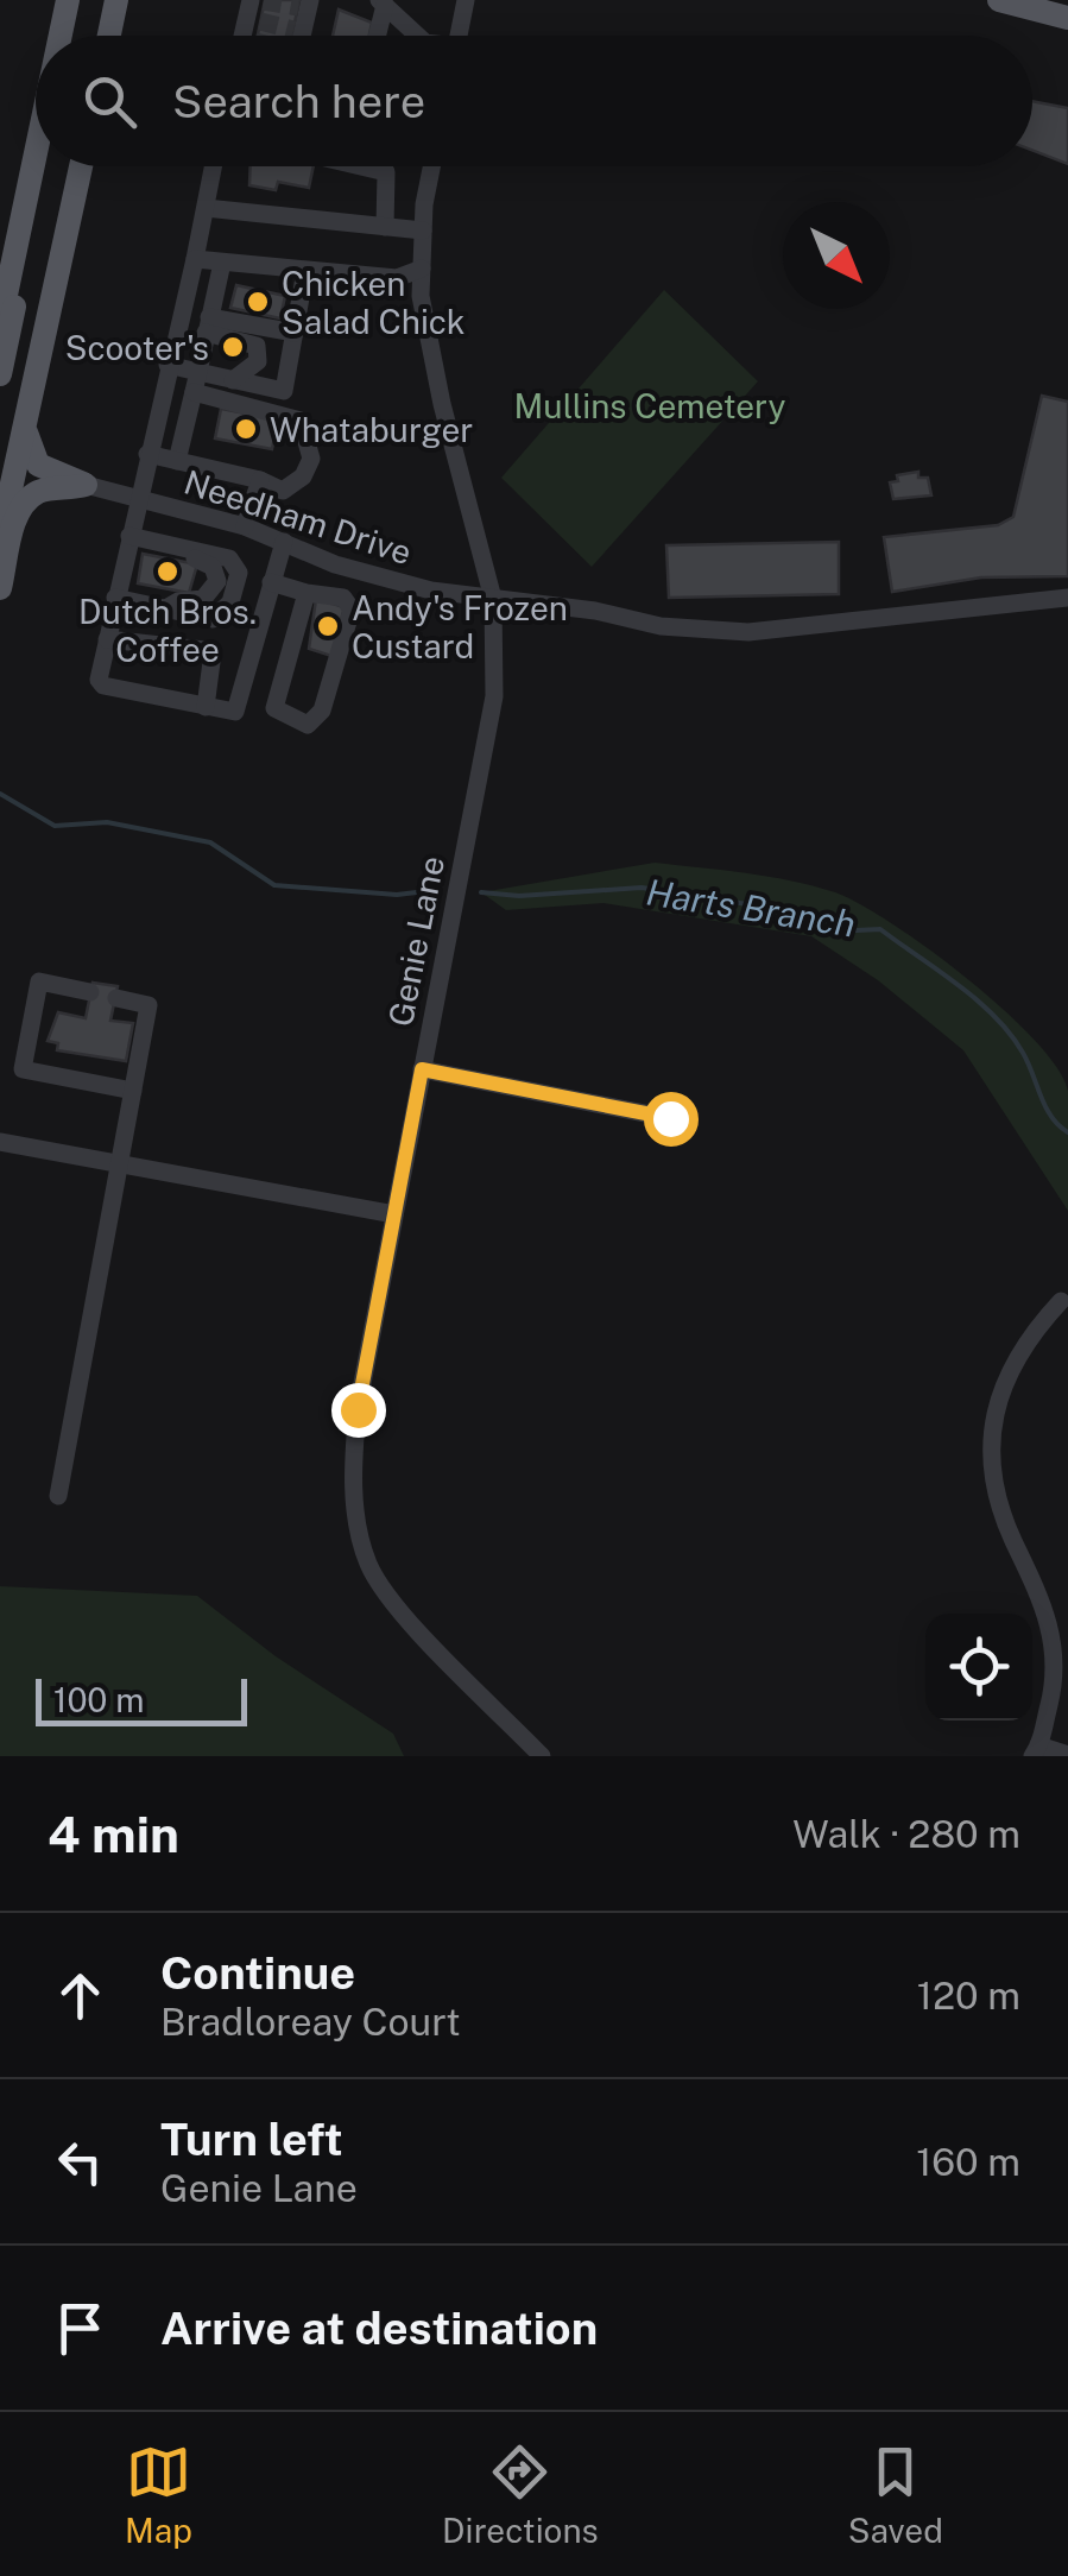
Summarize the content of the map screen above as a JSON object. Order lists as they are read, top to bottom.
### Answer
{
  "streets": {
    "street": ["Needham Drive", "Genie Lane"]
  },
  "crossings": [
    ["Needham Drive", "Genie Lane"]
  ],
  "water": ["Harts Branch"],
  "parks": ["Mullins Cemetery"],
  "places": [
    "Chicken Salad Chick",
    "Scooter's",
    "Whataburger",
    "Dutch Bros. Coffee",
    "Andy's Frozen Custard"
  ],
  "scale_bar": "100 m",
  "north": "bottom right",
  "page": {
    "search": "Search here",
    "scale": "100 m",
    "heading": ["4 min", "Walk · 280 m"],
    "list": [
      ["Continue", "Bradloreay Court", "120 m"],
      ["Turn left", "Genie Lane", "160 m"],
      "Arrive at destination"
    ],
    "nav": ["Map", "Directions", "Saved"]
  }
}
